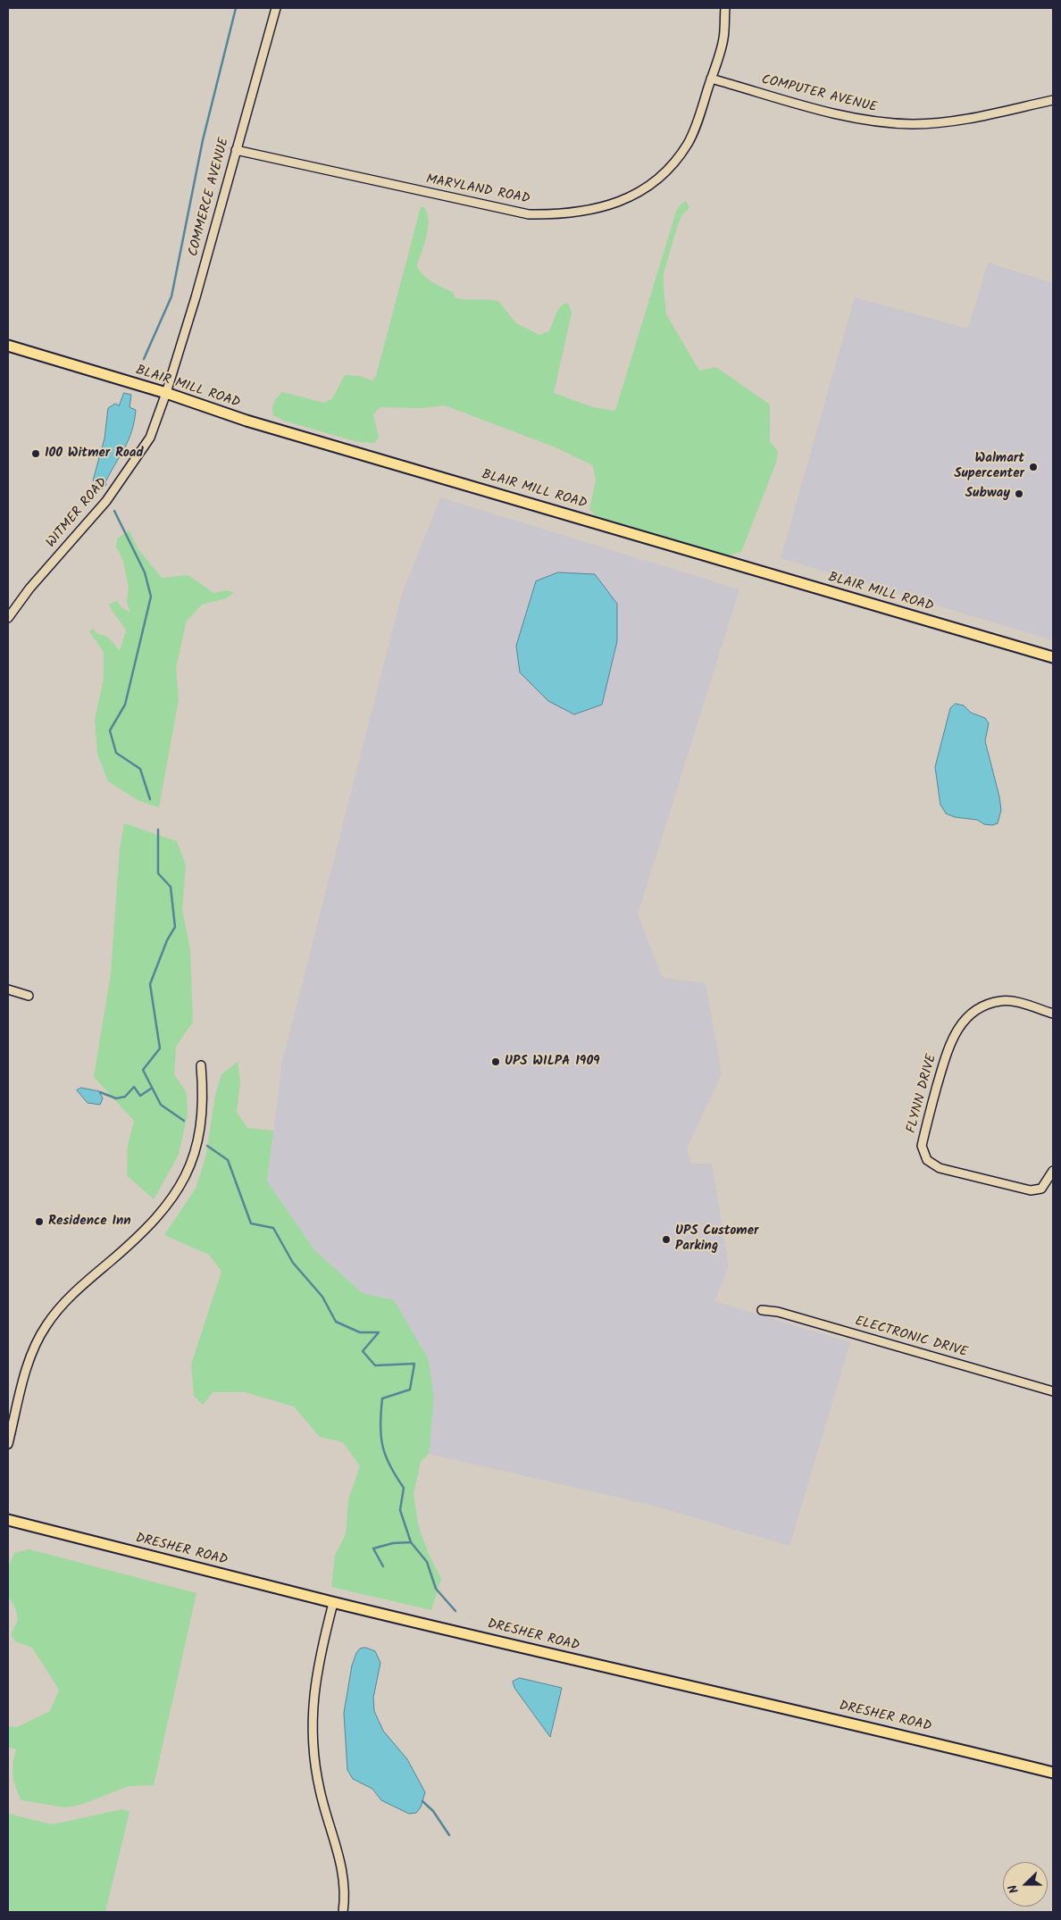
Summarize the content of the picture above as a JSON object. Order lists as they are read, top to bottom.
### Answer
{
  "streets": {
    "main road": ["BLAIR MILL ROAD", "DRESHER ROAD"],
    "street": [
      "COMPUTER AVENUE",
      "MARYLAND ROAD",
      "COMMERCE AVENUE",
      "WITMER ROAD",
      "FLYNN DRIVE",
      "ELECTRONIC DRIVE"
    ]
  },
  "crossings": [
    ["COMPUTER AVENUE", "MARYLAND ROAD"],
    ["MARYLAND ROAD", "COMMERCE AVENUE"],
    ["COMMERCE AVENUE", "BLAIR MILL ROAD"],
    ["COMMERCE AVENUE", "WITMER ROAD"],
    ["BLAIR MILL ROAD", "WITMER ROAD"]
  ],
  "places": [
    "100 Witmer Road",
    "Walmart Supercenter",
    "Subway",
    "UPS WILPA 1909",
    "Residence Inn",
    "UPS Customer Parking"
  ],
  "north": "left"
}
